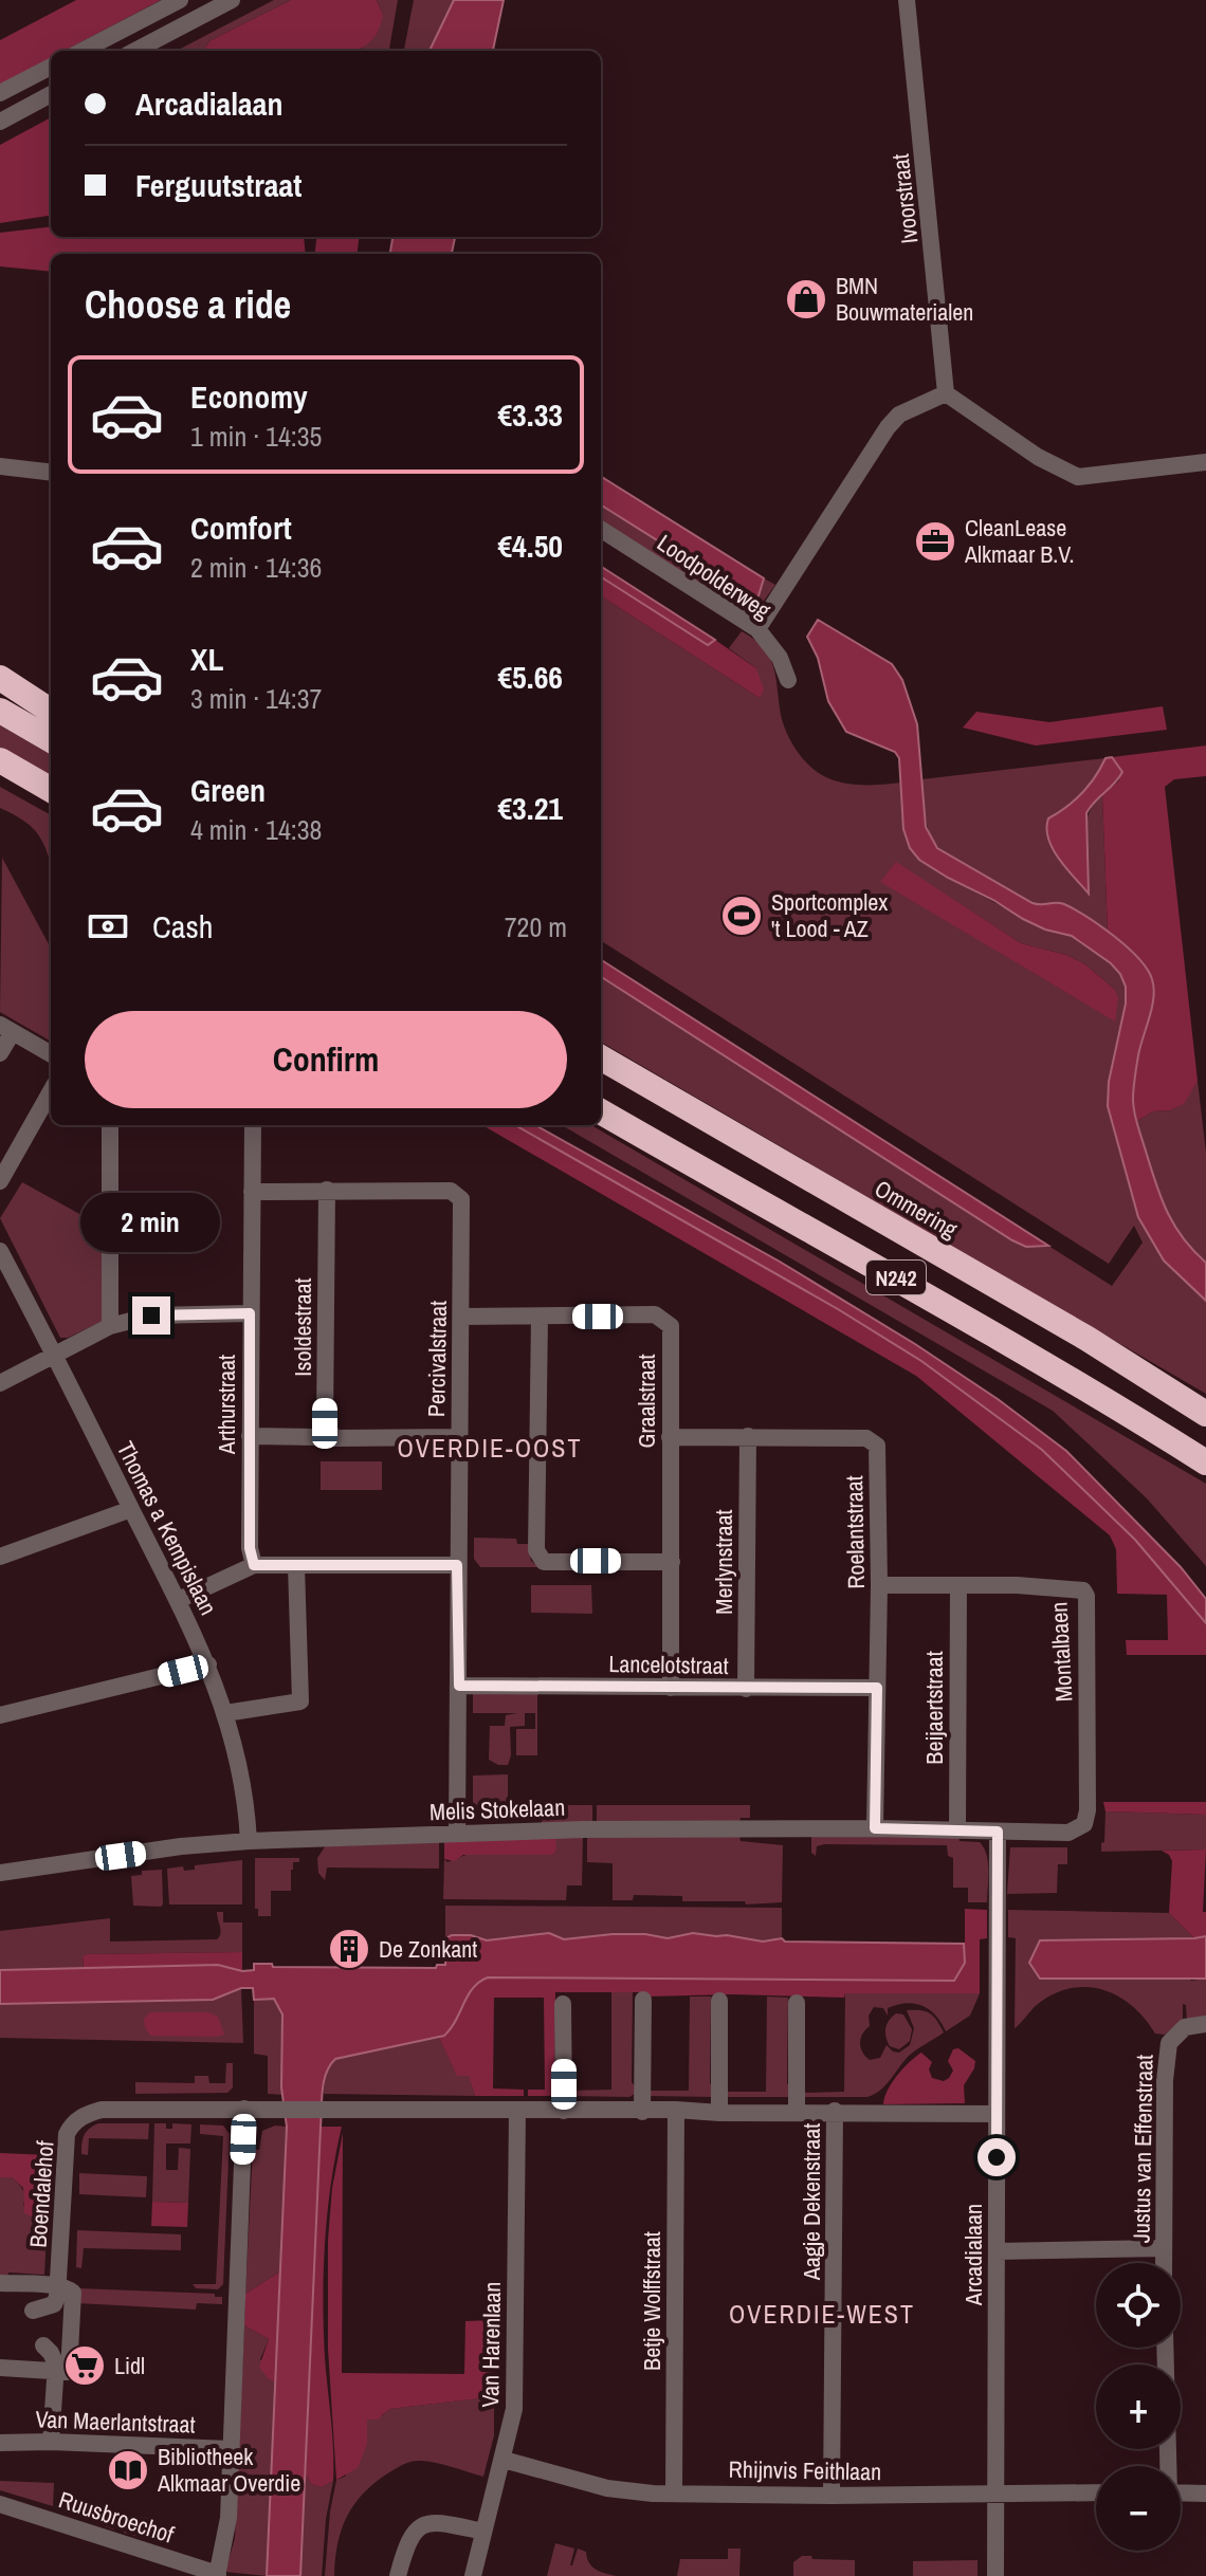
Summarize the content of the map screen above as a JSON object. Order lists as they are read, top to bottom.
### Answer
{
  "streets": {
    "highway": ["Ommering", "N242"],
    "street": [
      "Ivoorstraat",
      "Loodpolderweg",
      "Isoldestraat",
      "Percivalstraat",
      "Graalstraat",
      "Arthurstraat",
      "Thomas a Kempislaan",
      "Roelantstraat",
      "Merlynstraat",
      "Montalbaen",
      "Lancelotstraat",
      "Beijaertstraat",
      "Melis Stokelaan",
      "Justus van Effenstraat",
      "Boendalehof",
      "Aagje Dekenstraat",
      "Arcadialaan",
      "Betje Wolffstraat",
      "Van Harenlaan",
      "Van Maerlantstraat",
      "Rhijnvis Feithlaan",
      "Ruusbroechof"
    ]
  },
  "crossings": [
    ["Ommering", "N242"],
    ["Isoldestraat", "Percivalstraat"],
    ["Percivalstraat", "Graalstraat"],
    ["Percivalstraat", "Arthurstraat"],
    ["Percivalstraat", "Lancelotstraat"],
    ["Percivalstraat", "Melis Stokelaan"],
    ["Graalstraat", "Roelantstraat"],
    ["Graalstraat", "Lancelotstraat"],
    ["Thomas a Kempislaan", "Melis Stokelaan"],
    ["Roelantstraat", "Merlynstraat"],
    ["Roelantstraat", "Montalbaen"],
    ["Roelantstraat", "Lancelotstraat"],
    ["Roelantstraat", "Melis Stokelaan"],
    ["Merlynstraat", "Lancelotstraat"],
    ["Montalbaen", "Beijaertstraat"],
    ["Montalbaen", "Melis Stokelaan"],
    ["Montalbaen", "Arcadialaan"],
    ["Beijaertstraat", "Melis Stokelaan"],
    ["Melis Stokelaan", "Arcadialaan"],
    ["Boendalehof", "Aagje Dekenstraat"],
    ["Boendalehof", "Arcadialaan"],
    ["Boendalehof", "Betje Wolffstraat"],
    ["Boendalehof", "Van Harenlaan"],
    ["Aagje Dekenstraat", "Rhijnvis Feithlaan"],
    ["Arcadialaan", "Rhijnvis Feithlaan"],
    ["Betje Wolffstraat", "Rhijnvis Feithlaan"],
    ["Van Harenlaan", "Rhijnvis Feithlaan"]
  ],
  "districts": ["OVERDIE-OOST", "OVERDIE-WEST"],
  "places": {
    "shop": ["BMN Bouwmaterialen"],
    "office": ["CleanLease Alkmaar B.V."],
    "sports": ["Sportcomplex 't Lood - AZ"],
    "building": ["De Zonkant"],
    "supermarket": ["Lidl"],
    "library": ["Bibliotheek Alkmaar Overdie"]
  },
  "page": {
    "banner": ["Arcadialaan", "Ferguutstraat"],
    "heading": "Choose a ride",
    "list": [
      {
        "name": "Economy",
        "note": "1 min · 14:35",
        "value": "€3.33"
      },
      {
        "name": "Comfort",
        "note": "2 min · 14:36",
        "value": "€4.50"
      },
      {
        "name": "XL",
        "note": "3 min · 14:37",
        "value": "€5.66"
      },
      {
        "name": "Green",
        "note": "4 min · 14:38",
        "value": "€3.21"
      }
    ],
    "pay": ["Cash", "720 m"],
    "buttons": "Confirm",
    "bubble": "2 min",
    "map_buttons": ["+", "−"]
  }
}
